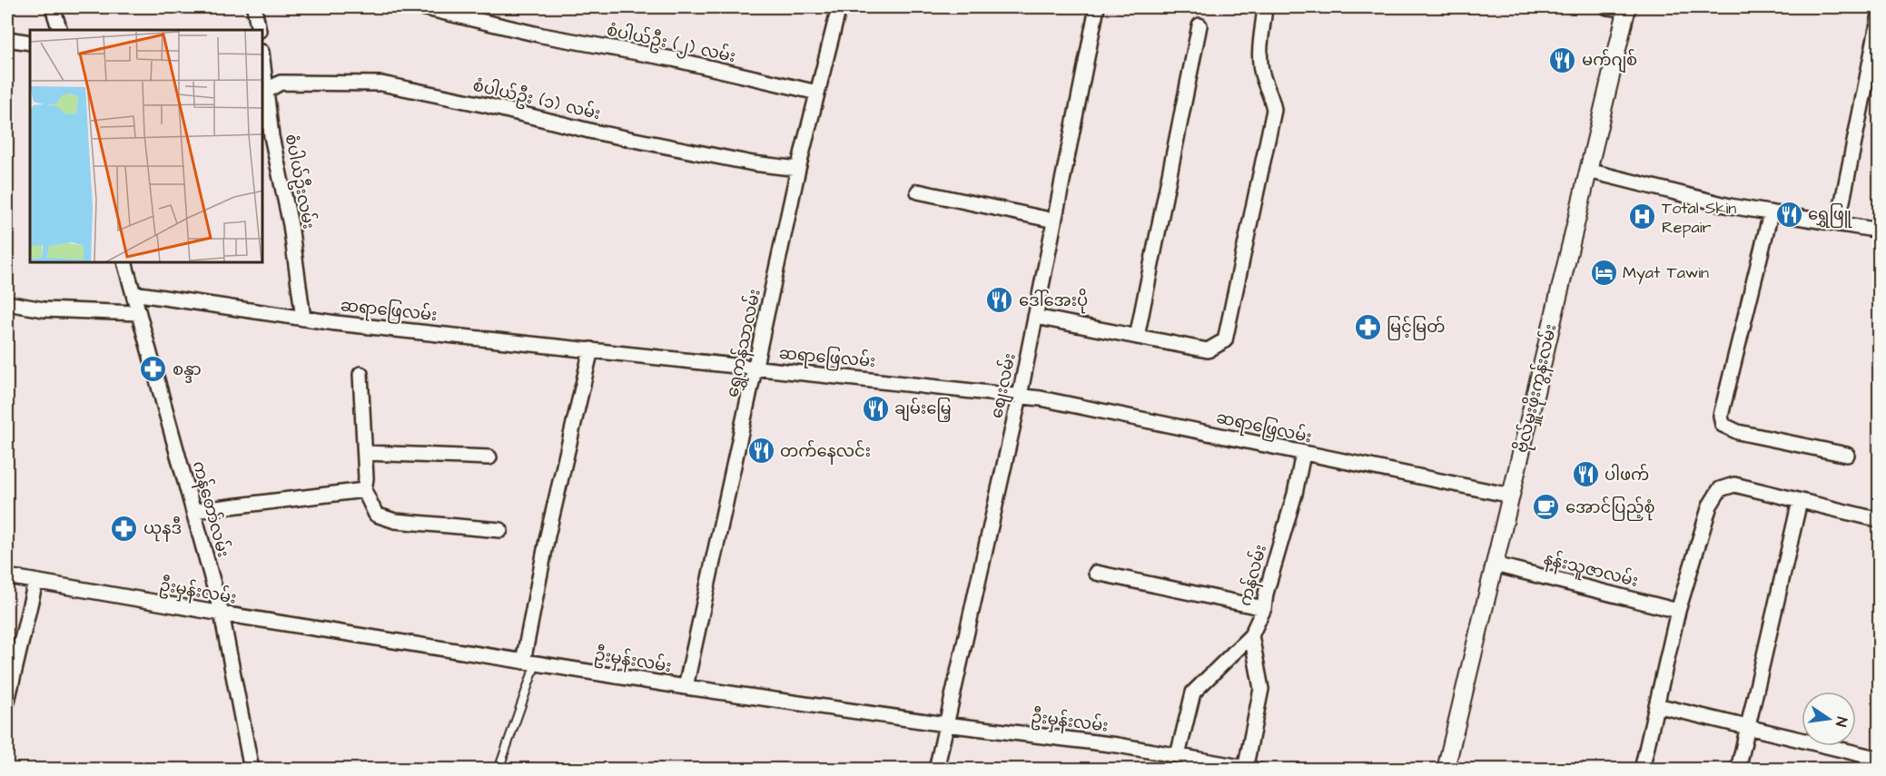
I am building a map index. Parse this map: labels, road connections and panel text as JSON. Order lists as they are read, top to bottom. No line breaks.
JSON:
{"streets":{"street":["စံပါယ်ဦး (၂) လမ်း","စံပါယ်ဦး (၁) လမ်း","စံပါယ်ဦးလမ်း","ဆရာဖြေလမ်း","‌ရွှေကန်သာလမ်း","စျေးလမ်း","ဗိုလ်မှူးဖိုးကွန်းလမ်း","ကန်တော်လမ်း","နန်းသူဇာလမ်း","ကန်လမ်း","ဦးမှန်းလမ်း"]},"crossings":[["စံပါယ်ဦး (၂) လမ်း","‌ရွှေကန်သာလမ်း"],["စံပါယ်ဦး (၁) လမ်း","စံပါယ်ဦးလမ်း"],["စံပါယ်ဦး (၁) လမ်း","‌ရွှေကန်သာလမ်း"],["စံပါယ်ဦးလမ်း","ဆရာဖြေလမ်း"],["ဆရာဖြေလမ်း","‌ရွှေကန်သာလမ်း"],["ဆရာဖြေလမ်း","စျေးလမ်း"],["ဆရာဖြေလမ်း","ဗိုလ်မှူးဖိုးကွန်းလမ်း"],["ဆရာဖြေလမ်း","ကန်တော်လမ်း"],["ဆရာဖြေလမ်း","ကန်လမ်း"],["‌ရွှေကန်သာလမ်း","ဦးမှန်းလမ်း"],["စျေးလမ်း","ဦးမှန်းလမ်း"],["ဗိုလ်မှူးဖိုးကွန်းလမ်း","နန်းသူဇာလမ်း"],["ကန်တော်လမ်း","ဦးမှန်းလမ်း"]],"places":{"restaurant":["မက်ဂျစ်","ရွှေဖြူ","ဒေါ်အေးပို","ချမ်းမြေ့","တက်နေလင်း","ပါဖက်"],"hospital":["Total Skin Repair"],"hotel":["Myat Tawin"],"pharmacy":["မြင့်မြတ်","စန္ဒာ","ယုနဒီ"],"cafe":["အောင်ပြည့်စုံ"]},"north":"right"}
